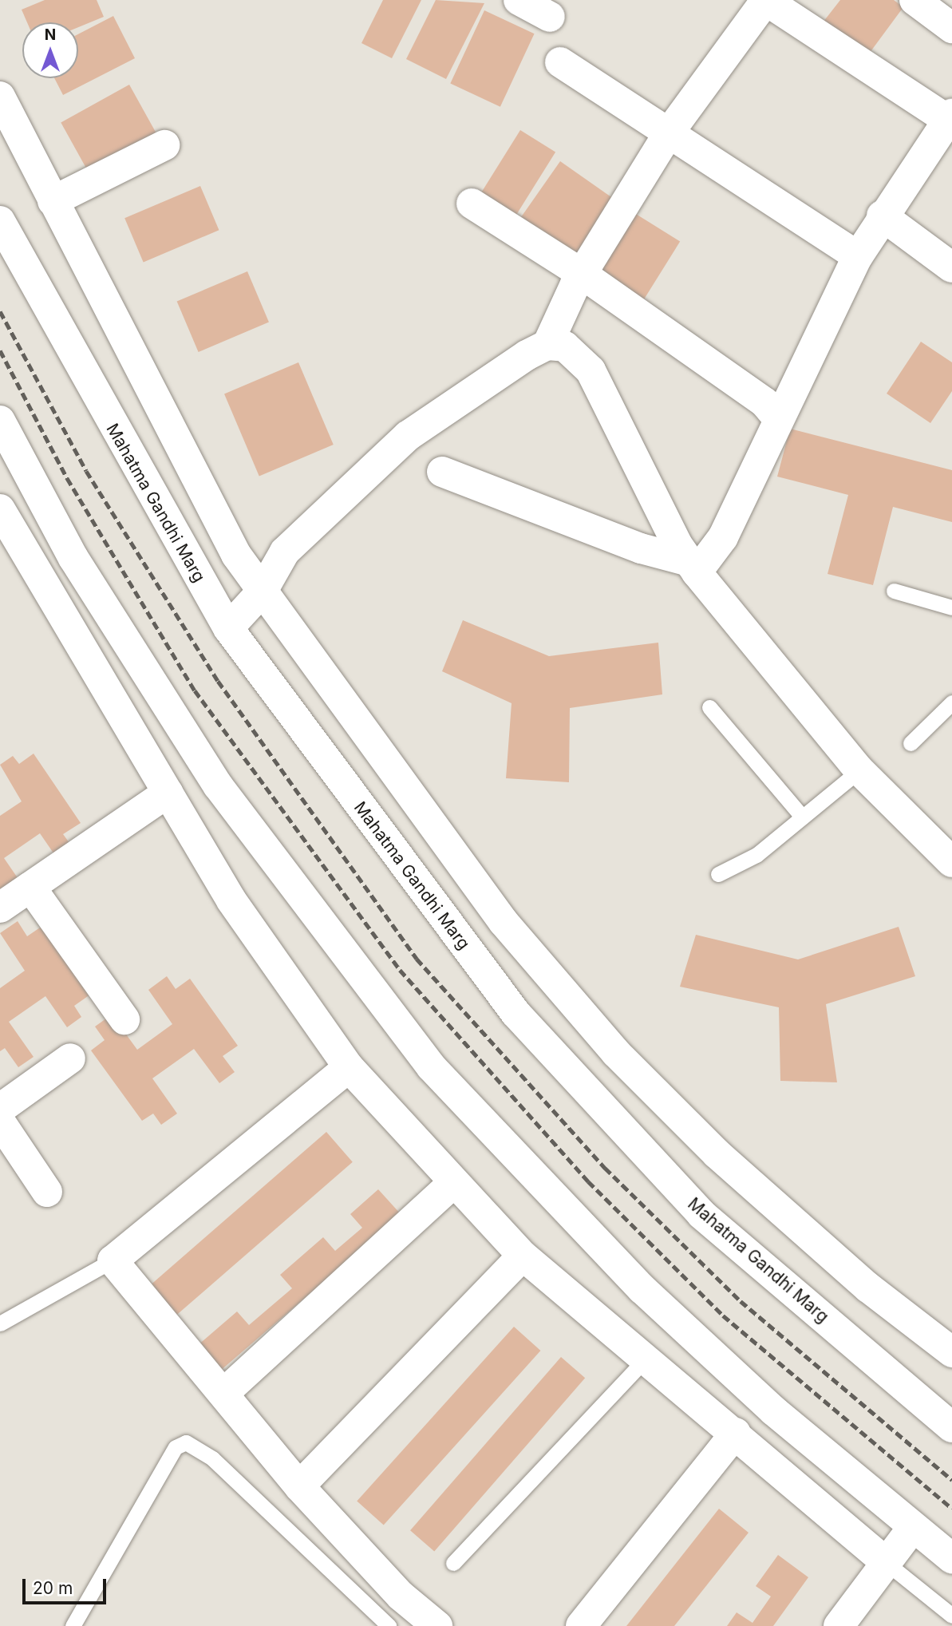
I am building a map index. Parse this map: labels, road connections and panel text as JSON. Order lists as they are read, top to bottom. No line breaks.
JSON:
{"streets":{"street":["Mahatma Gandhi Marg"]},"scale_bar":"20 m","north":"top"}
